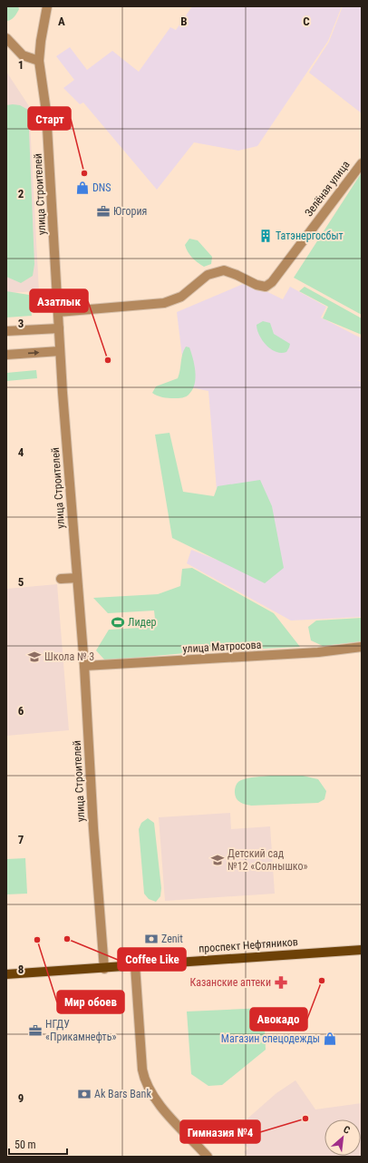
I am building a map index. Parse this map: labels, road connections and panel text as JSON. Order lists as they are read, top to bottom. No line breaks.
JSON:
{"streets":{"main road":["проспект Нефтяников"],"street":["Зелёная улица","улица Строителей","улица Матросова"]},"crossings":[["Зелёная улица","улица Строителей"],["улица Строителей","улица Матросова"],["улица Строителей","проспект Нефтяников"]],"places":{"other":["Старт","Азатлык","Coffee Like","Мир обоев","Авокадо","Гимназия №4"],"shop":["DNS","Магазин спецодежды"],"office":["Югория","НГДУ «Прикамнефть»"],"building":["Татэнергосбыт"],"sports":["Лидер"],"school or university":["Школа № 3","Детский сад №12 «Солнышко»"],"bank":["Zenit","Ak Bars Bank"],"pharmacy":["Казанские аптеки"]},"scale_bar":"50 m","north":"top right","grid":{"columns":["A","B","C"],"rows":["1","2","3","4","5","6","7","8","9"]}}
